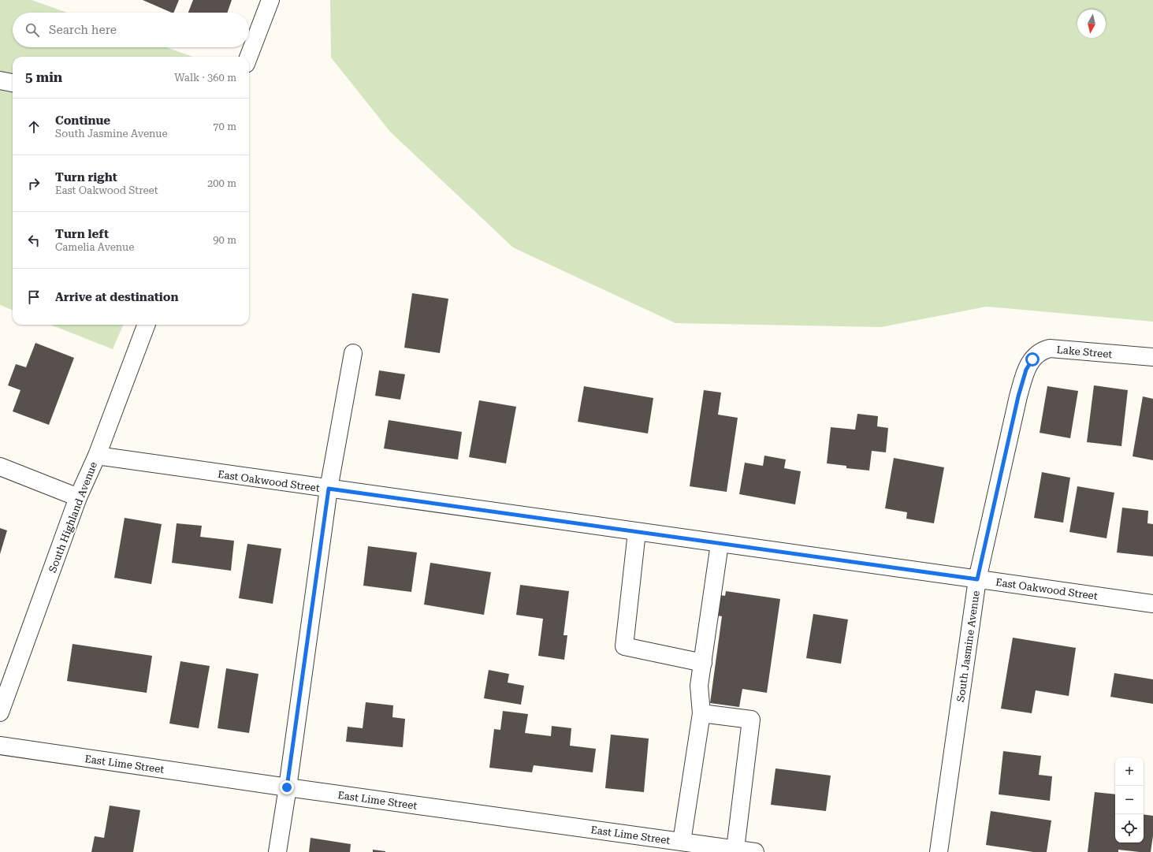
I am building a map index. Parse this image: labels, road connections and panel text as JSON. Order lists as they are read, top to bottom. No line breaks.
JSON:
{"streets":{"street":["Lake Street","East Oakwood Street","South Highland Avenue","South Jasmine Avenue","East Lime Street"]},"crossings":[["Lake Street","South Jasmine Avenue"],["East Oakwood Street","South Highland Avenue"],["East Oakwood Street","South Jasmine Avenue"]],"north":"bottom","page":{"search":"Search here","heading":["5 min","Walk · 360 m"],"list":[["Continue","South Jasmine Avenue","70 m"],["Turn right","East Oakwood Street","200 m"],["Turn left","Camelia Avenue","90 m"],"Arrive at destination"],"map_buttons":["+","−"]}}
